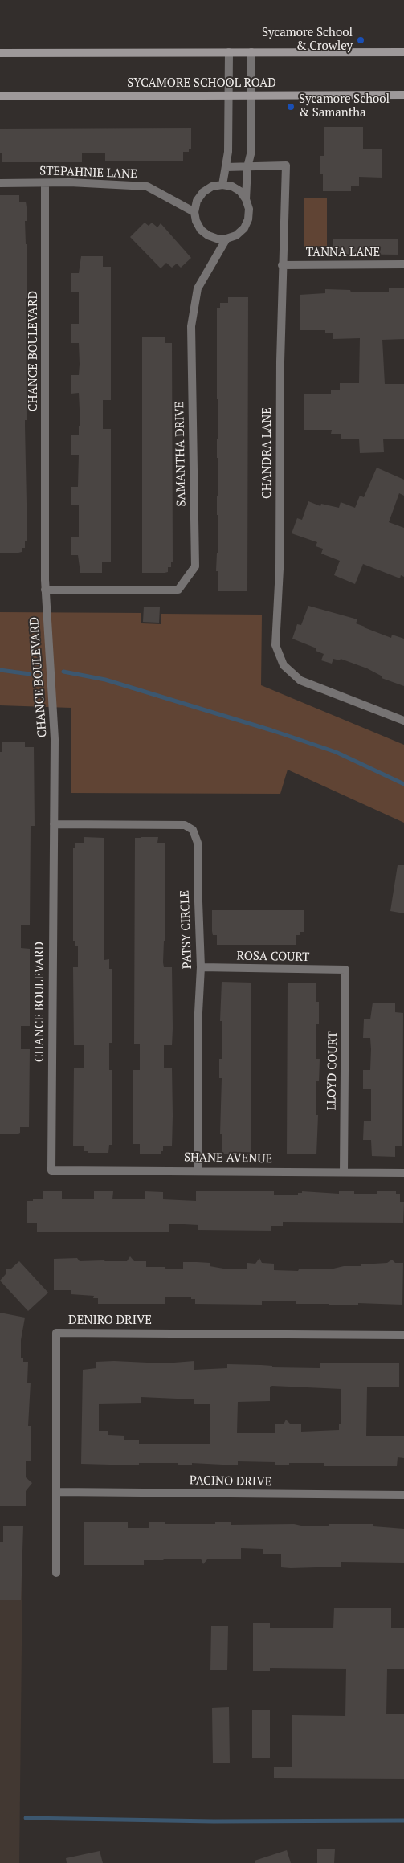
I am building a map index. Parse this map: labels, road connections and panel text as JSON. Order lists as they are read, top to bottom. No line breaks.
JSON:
{"streets":{"main road":["SYCAMORE SCHOOL ROAD"],"street":["STEPAHNIE LANE","TANNA LANE","CHANCE BOULEVARD","CHANDRA LANE","SAMANTHA DRIVE","PATSY CIRCLE","ROSA COURT","LLOYD COURT","SHANE AVENUE","DENIRO DRIVE","PACINO DRIVE"]},"crossings":[["SYCAMORE SCHOOL ROAD","SAMANTHA DRIVE"],["STEPAHNIE LANE","CHANCE BOULEVARD"],["STEPAHNIE LANE","SAMANTHA DRIVE"],["TANNA LANE","CHANDRA LANE"],["CHANCE BOULEVARD","SAMANTHA DRIVE"],["CHANCE BOULEVARD","PATSY CIRCLE"],["CHANCE BOULEVARD","SHANE AVENUE"],["CHANDRA LANE","SAMANTHA DRIVE"],["PATSY CIRCLE","ROSA COURT"],["PATSY CIRCLE","SHANE AVENUE"],["ROSA COURT","LLOYD COURT"],["LLOYD COURT","SHANE AVENUE"],["DENIRO DRIVE","PACINO DRIVE"]],"places":["Sycamore School & Crowley","Sycamore School & Samantha"]}
